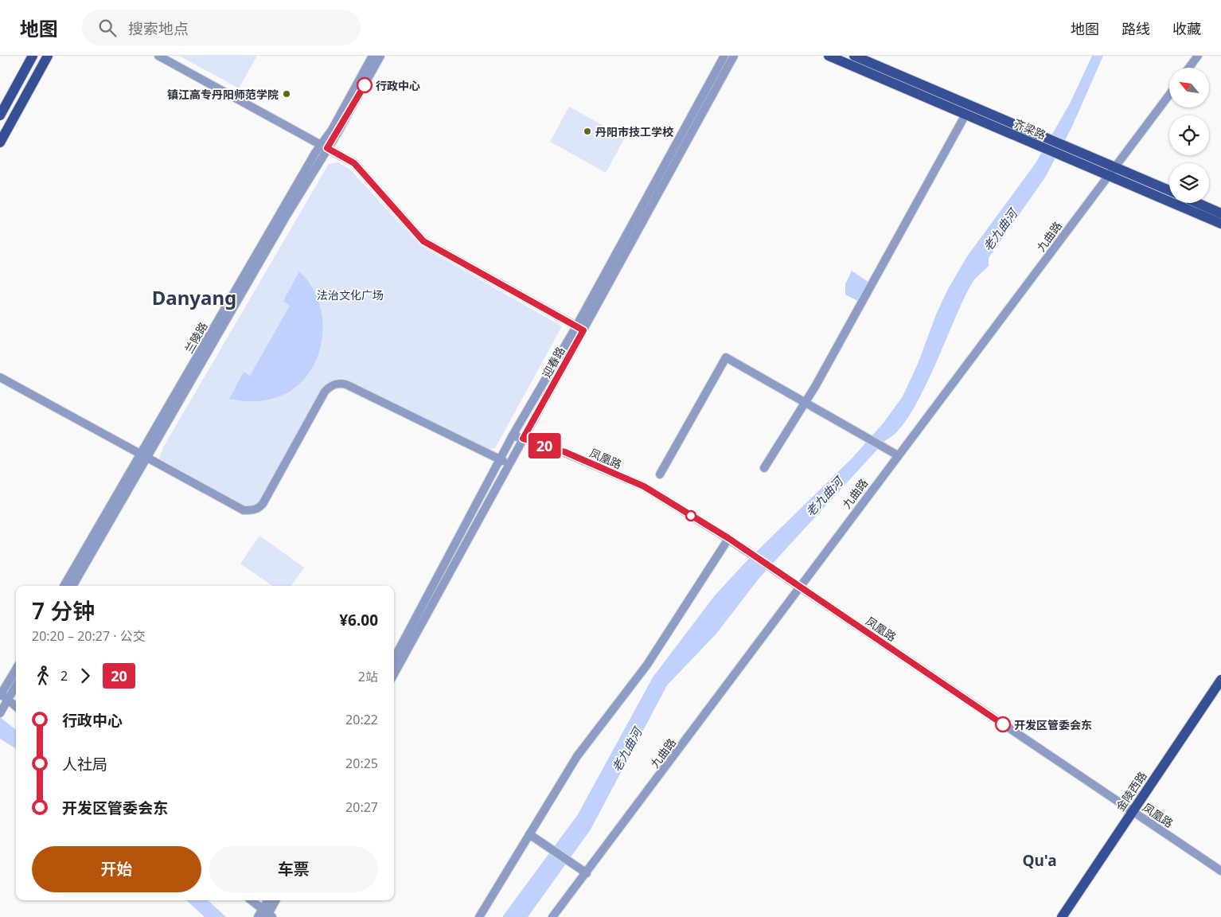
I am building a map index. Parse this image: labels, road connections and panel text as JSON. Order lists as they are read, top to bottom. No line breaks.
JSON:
{"streets":{"main road":["齐梁路","金陵西路"],"street":["九曲路","兰陵路","迎春路","凤凰路"]},"crossings":[["齐梁路","九曲路"],["九曲路","凤凰路"],["迎春路","凤凰路"],["凤凰路","金陵西路"]],"districts":["Danyang","Qu'a"],"water":["老九曲河"],"parks":["法治文化广场"],"places":["行政中心","镇江高专丹阳师范学院","丹阳市技工学校","开发区管委会东"],"lines":["bus line 20"],"north":"top left","page":{"header":"地图","search":"搜索地点","nav":["地图","路线","收藏"],"on_map":"20","heading":["7 分钟","20:20 – 20:27 · 公交","¥6.00"],"legs":["2","20","2站"],"list":[{"name":"行政中心","value":"20:22"},{"name":"人社局","value":"20:25"},{"name":"开发区管委会东","value":"20:27"}],"buttons":["开始","车票"]}}
